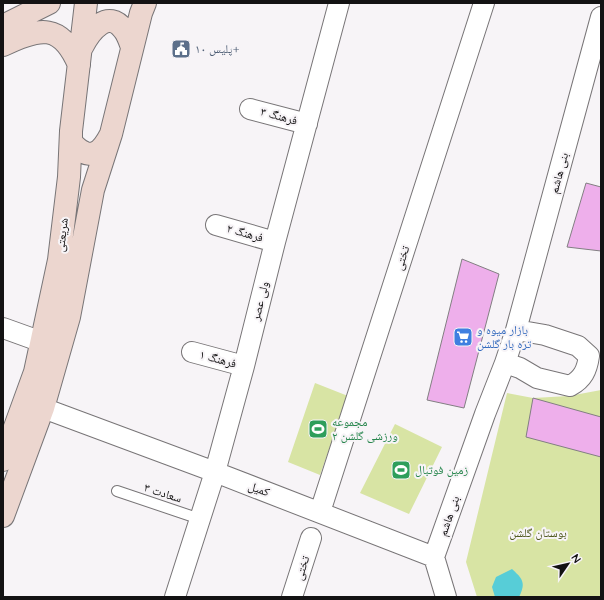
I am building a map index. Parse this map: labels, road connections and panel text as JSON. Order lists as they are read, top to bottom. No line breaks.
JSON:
{"streets":{"main road":["شریعتی"],"street":["فرهنگ ۳","بنی هاشم","فرهنگ ۲","تختی","ولی عصر","فرهنگ ۱","کمیل"],"lane":["سعادت ۳"]},"crossings":[["فرهنگ ۳","ولی عصر"],["بنی هاشم","کمیل"],["فرهنگ ۲","ولی عصر"],["شریعتی","کمیل"],["تختی","کمیل"],["ولی عصر","فرهنگ ۱"],["ولی عصر","کمیل"],["ولی عصر","سعادت ۳"]],"parks":["بوستان گلشن"],"places":{"public building":["پلیس ۱۰+"],"supermarket":["بازار میوه و تره بار گلشن"],"sports":["مجموعه ورزشی گلشن ۲","زمین فوتبال"]},"north":"top right"}
